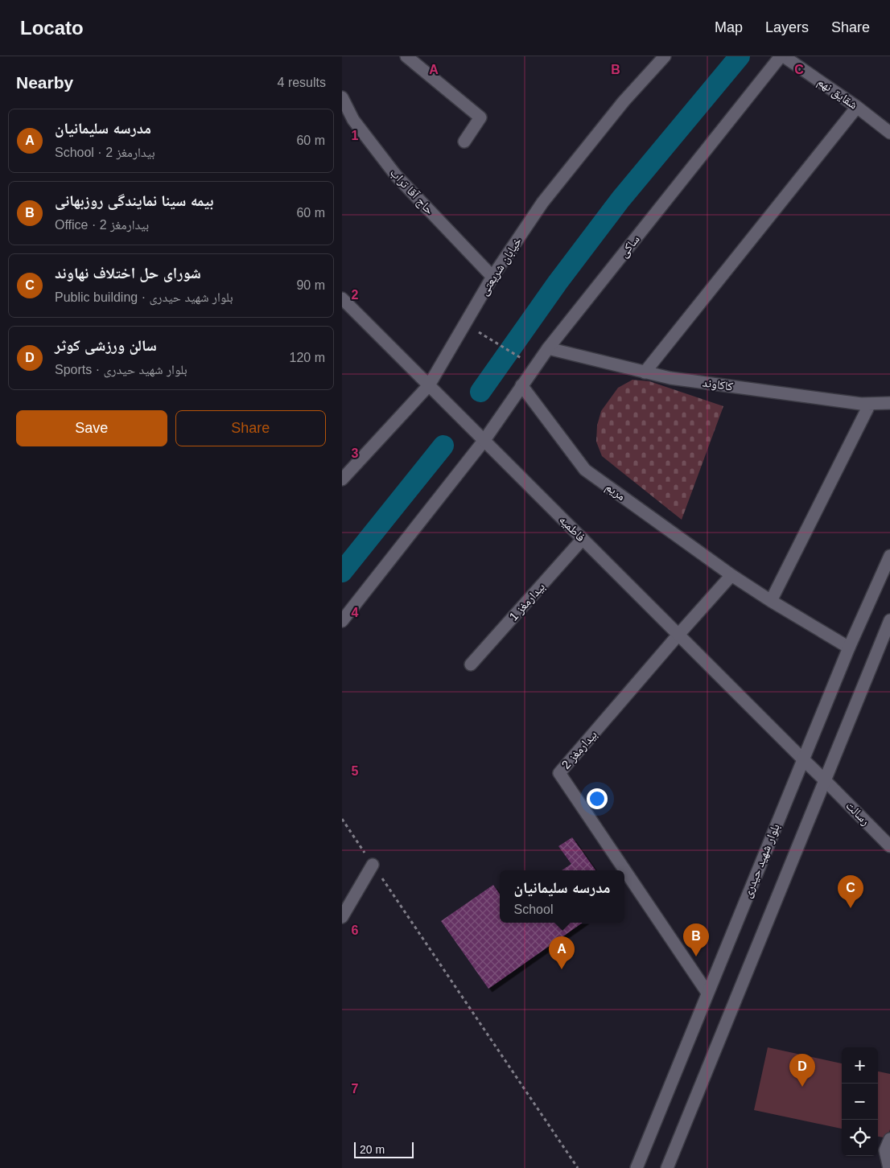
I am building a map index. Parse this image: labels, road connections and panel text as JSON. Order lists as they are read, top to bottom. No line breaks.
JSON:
{"streets":{"street":["شقایق نهم","حاج آقا تراب","ساکی","خیابان شریعتی","کاکاوند","مریم","فاطمیه","بیدارمغز 1","بیدارمغز 2","رسالت","بلوار شهید حیدری"]},"crossings":[["شقایق نهم","ساکی"],["حاج آقا تراب","خیابان شریعتی"],["ساکی","کاکاوند"],["ساکی","مریم"],["ساکی","فاطمیه"],["خیابان شریعتی","فاطمیه"],["مریم","بلوار شهید حیدری"],["فاطمیه","بیدارمغز 1"],["فاطمیه","بیدارمغز 2"],["فاطمیه","رسالت"],["فاطمیه","بلوار شهید حیدری"],["بیدارمغز 2","بلوار شهید حیدری"],["رسالت","بلوار شهید حیدری"]],"scale_bar":"20 m","page":{"header":"Locato","nav":["Map","Layers","Share"],"heading":["Nearby","4 results"],"list":[{"mark":"A","name":"مدرسه سلیمانیان","note":"School · بیدارمغز 2","value":"60 m"},{"mark":"B","name":"بیمه سینا نمایندگی روزبهانی","note":"Office · بیدارمغز 2","value":"60 m"},{"mark":"C","name":"شورای حل اختلاف نهاوند","note":"Public building · بلوار شهید حیدری","value":"90 m"},{"mark":"D","name":"سالن ورزشی کوثر","note":"Sports · بلوار شهید حیدری","value":"120 m"}],"buttons":["Save","Share"],"popup":["مدرسه سلیمانیان","School"],"pins":["C","B","A","D"],"map_buttons":["+","−"],"scale":"20 m"},"grid":{"columns":["A","B","C"],"rows":["1","2","3","4","5","6","7"]}}
